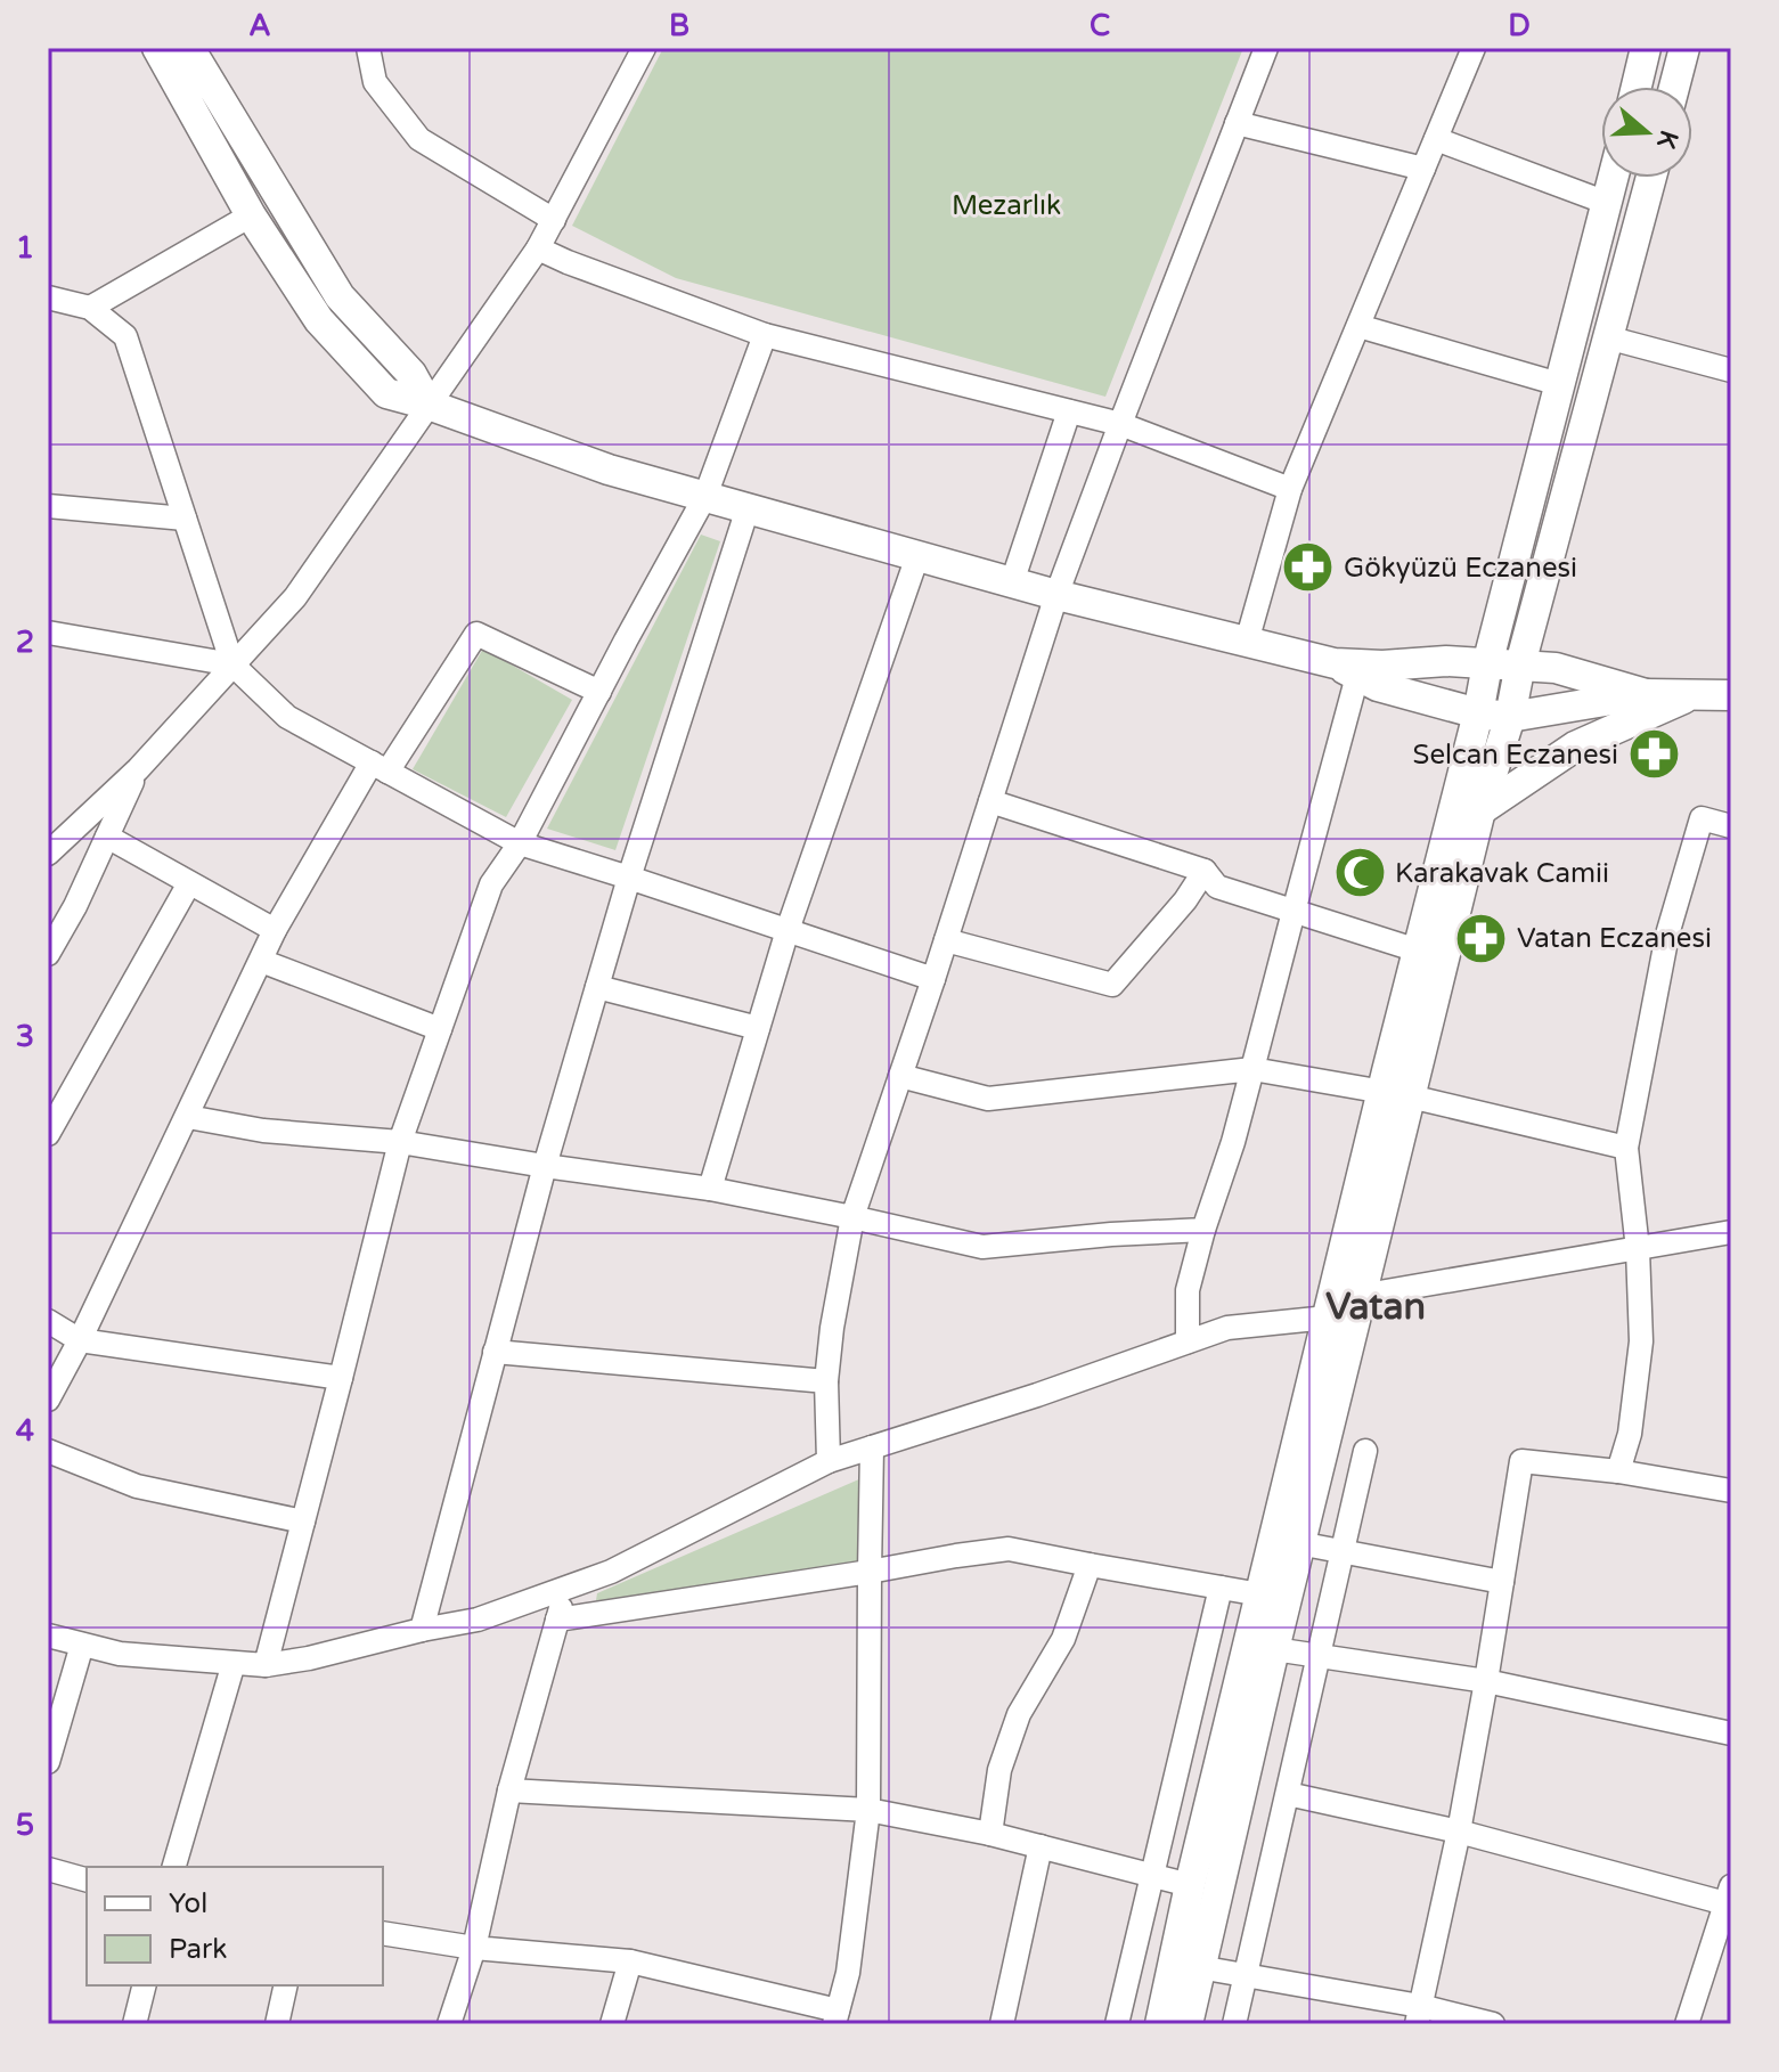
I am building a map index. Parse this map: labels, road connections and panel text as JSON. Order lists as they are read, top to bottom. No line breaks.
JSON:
{"districts":["Vatan"],"parks":["Mezarlık"],"places":{"pharmacy":["Gökyüzü Eczanesi","Selcan Eczanesi","Vatan Eczanesi"],"mosque":["Karakavak Camii"]},"legend":["Yol","Park"],"north":"right","grid":{"columns":["A","B","C","D"],"rows":["1","2","3","4","5"]}}
